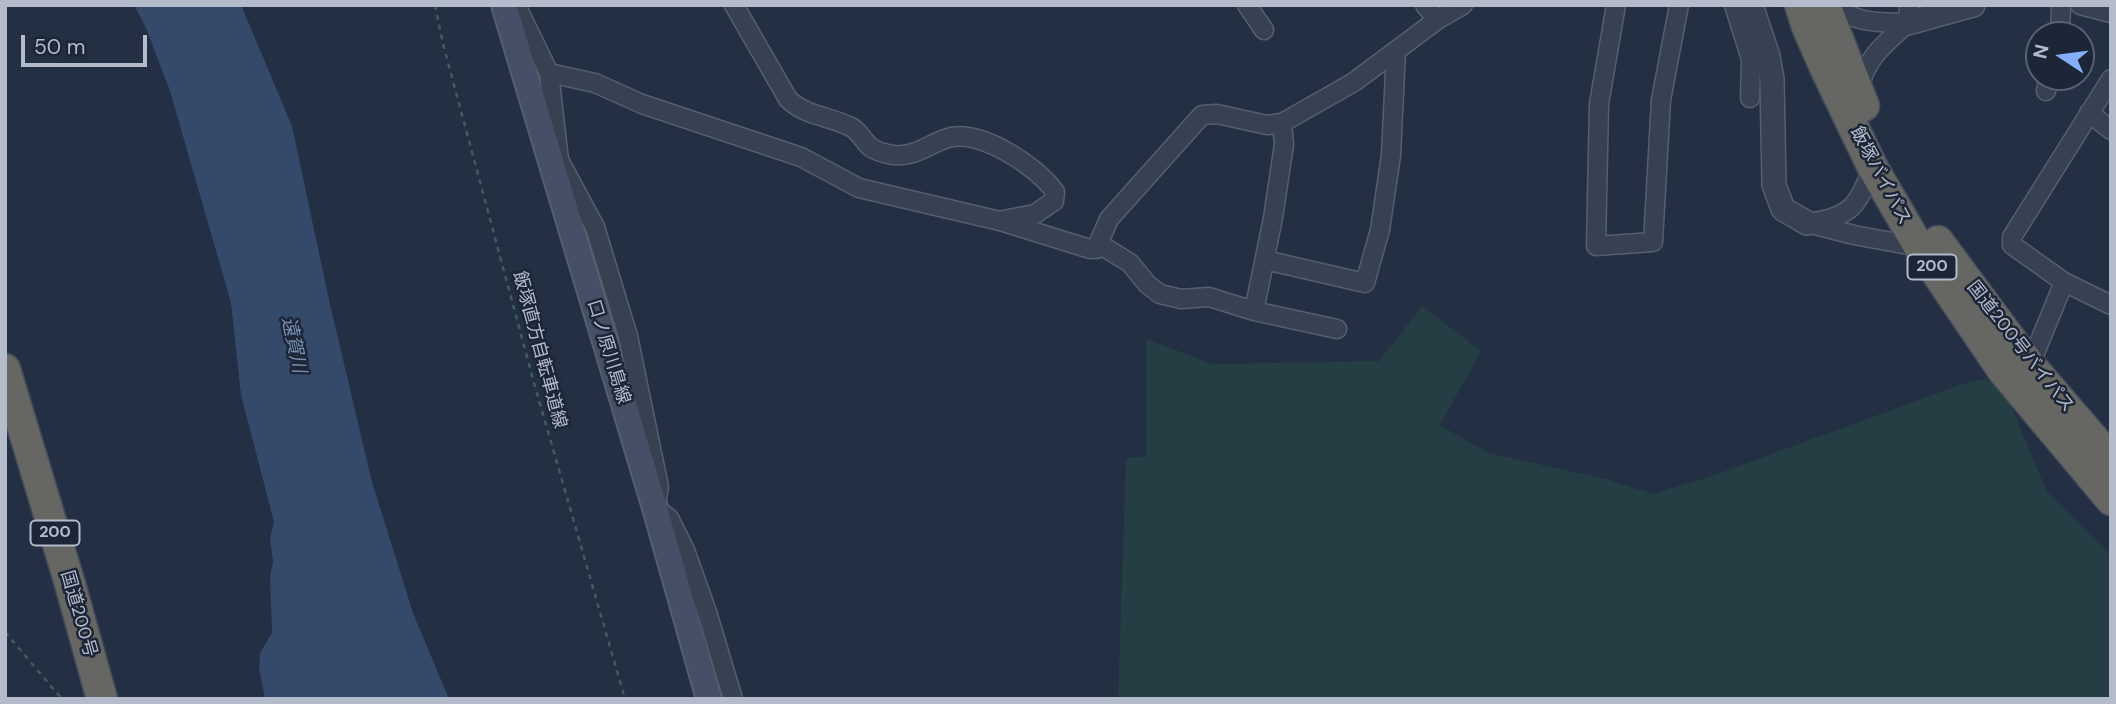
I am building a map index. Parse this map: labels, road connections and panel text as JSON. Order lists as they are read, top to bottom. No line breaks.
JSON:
{"streets":{"highway":["飯塚バイパス","200","国道200号バイパス","国道200号"],"main road":["口ノ原川島線"],"path":["飯塚直方自転車道線"]},"water":["遠賀川"],"scale_bar":"50 m","north":"left"}
